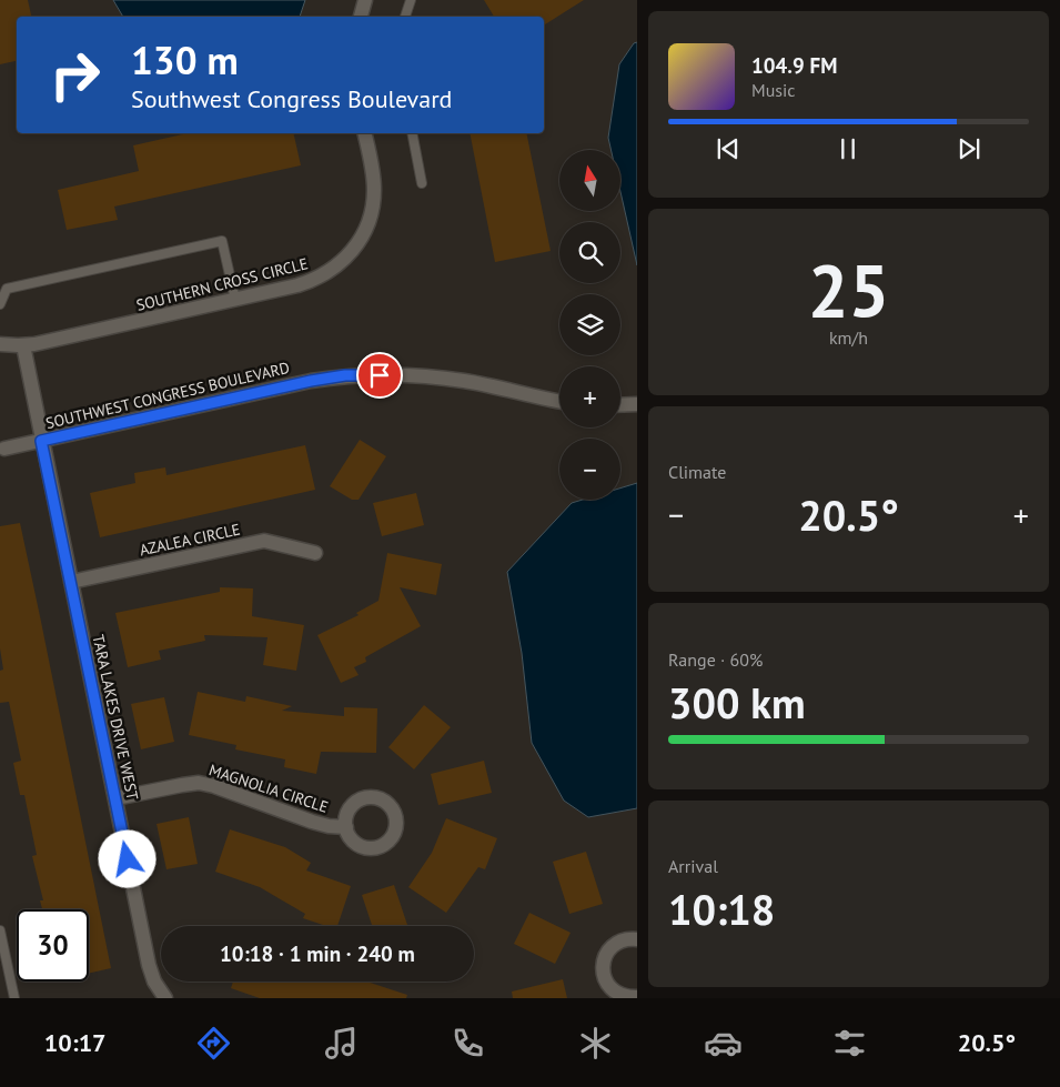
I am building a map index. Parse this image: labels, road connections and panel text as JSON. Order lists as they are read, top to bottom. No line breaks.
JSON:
{"streets":{"street":["SOUTHERN CROSS CIRCLE","SOUTHWEST CONGRESS BOULEVARD","AZALEA CIRCLE","TARA LAKES DRIVE WEST","MAGNOLIA CIRCLE"]},"crossings":[["SOUTHERN CROSS CIRCLE","TARA LAKES DRIVE WEST"],["SOUTHWEST CONGRESS BOULEVARD","TARA LAKES DRIVE WEST"],["AZALEA CIRCLE","TARA LAKES DRIVE WEST"],["TARA LAKES DRIVE WEST","MAGNOLIA CIRCLE"]],"north":"top","page":{"turn":["130 m","Southwest Congress Boulevard"],"song":["104.9 FM","Music"],"map_buttons":["+","−"],"tile":[["25","km/h"],"Climate",["Range · 60%","300 km"],["Arrival","10:18"]],"heat":["−","20.5°","+"],"limit":"30","trip":"10:18 · 1 min · 240 m","tabs":["10:17","20.5°"]}}
